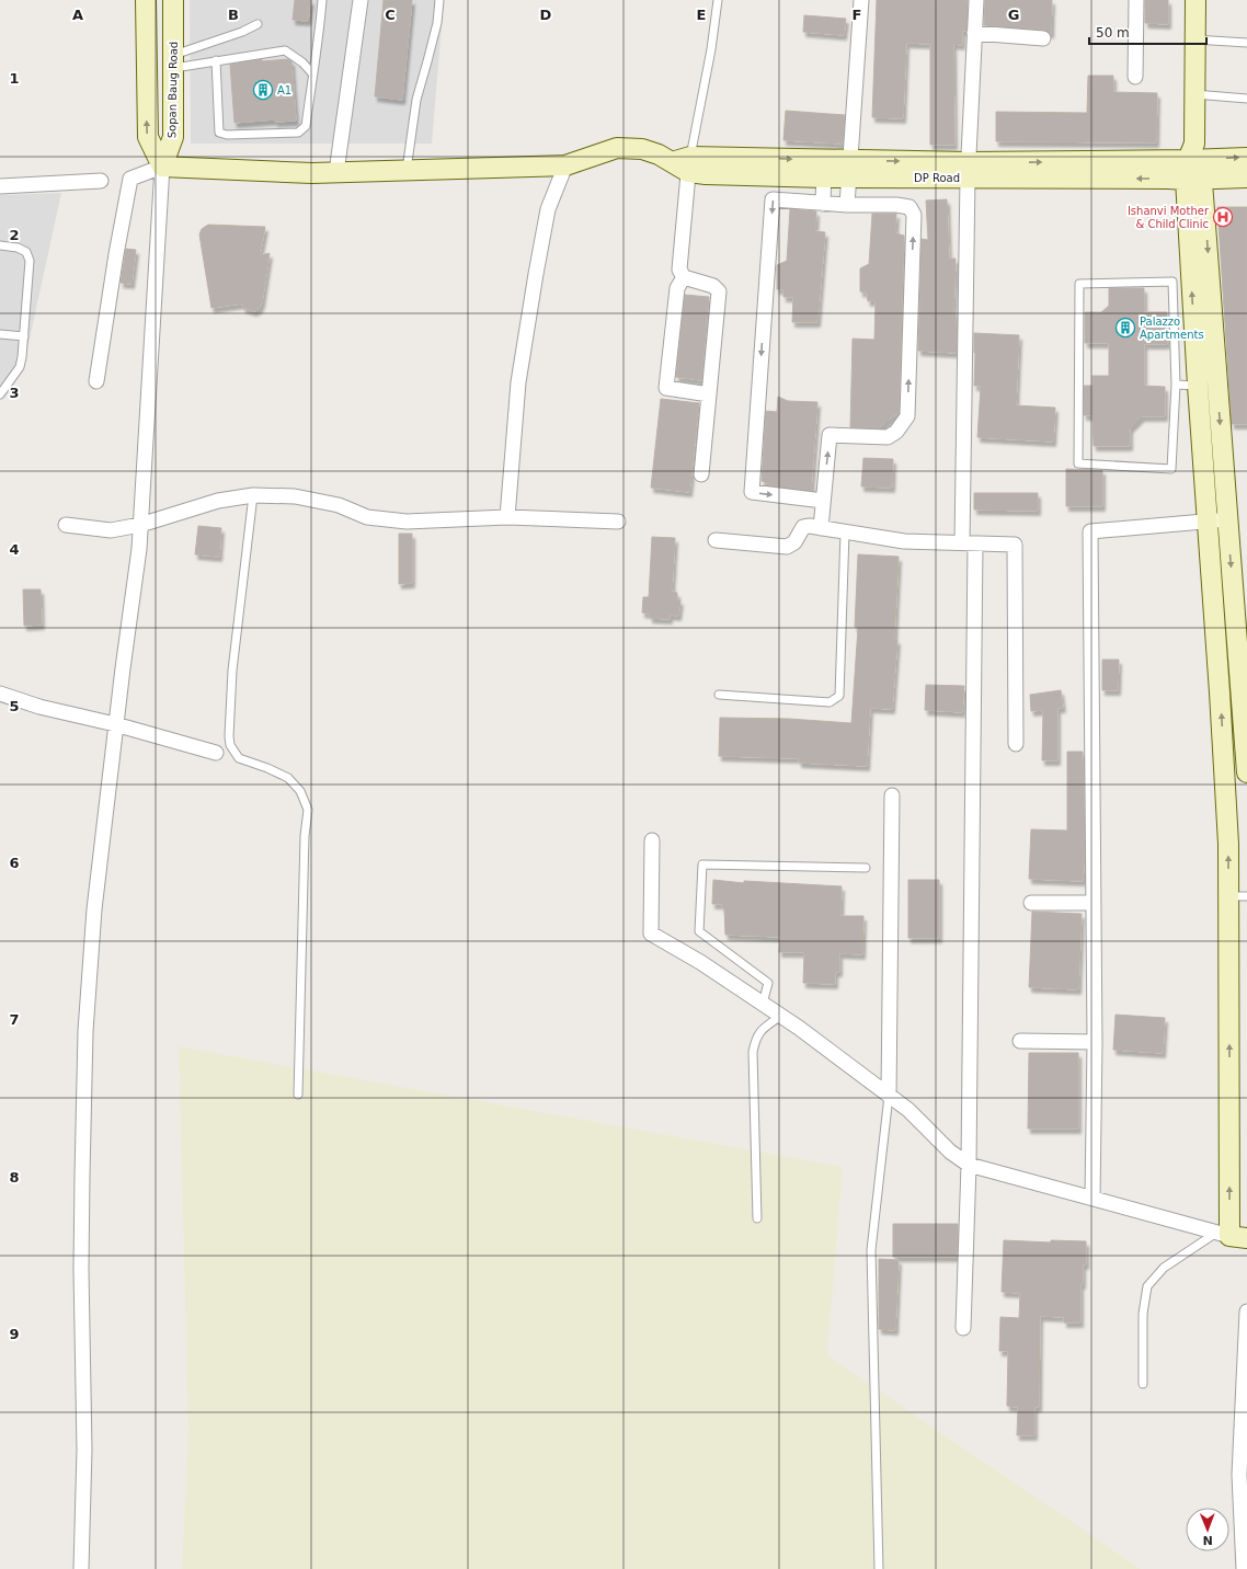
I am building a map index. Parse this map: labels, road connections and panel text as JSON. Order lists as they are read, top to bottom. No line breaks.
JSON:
{"streets":{"street":["Sopan Baug Road","DP Road"]},"places":{"building":["A1","Palazzo Apartments"],"hospital":["Ishanvi Mother & Child Clinic"]},"scale_bar":"50 m","north":"bottom","grid":{"columns":["A","B","C","D","E","F","G"],"rows":["1","2","3","4","5","6","7","8","9"]}}
